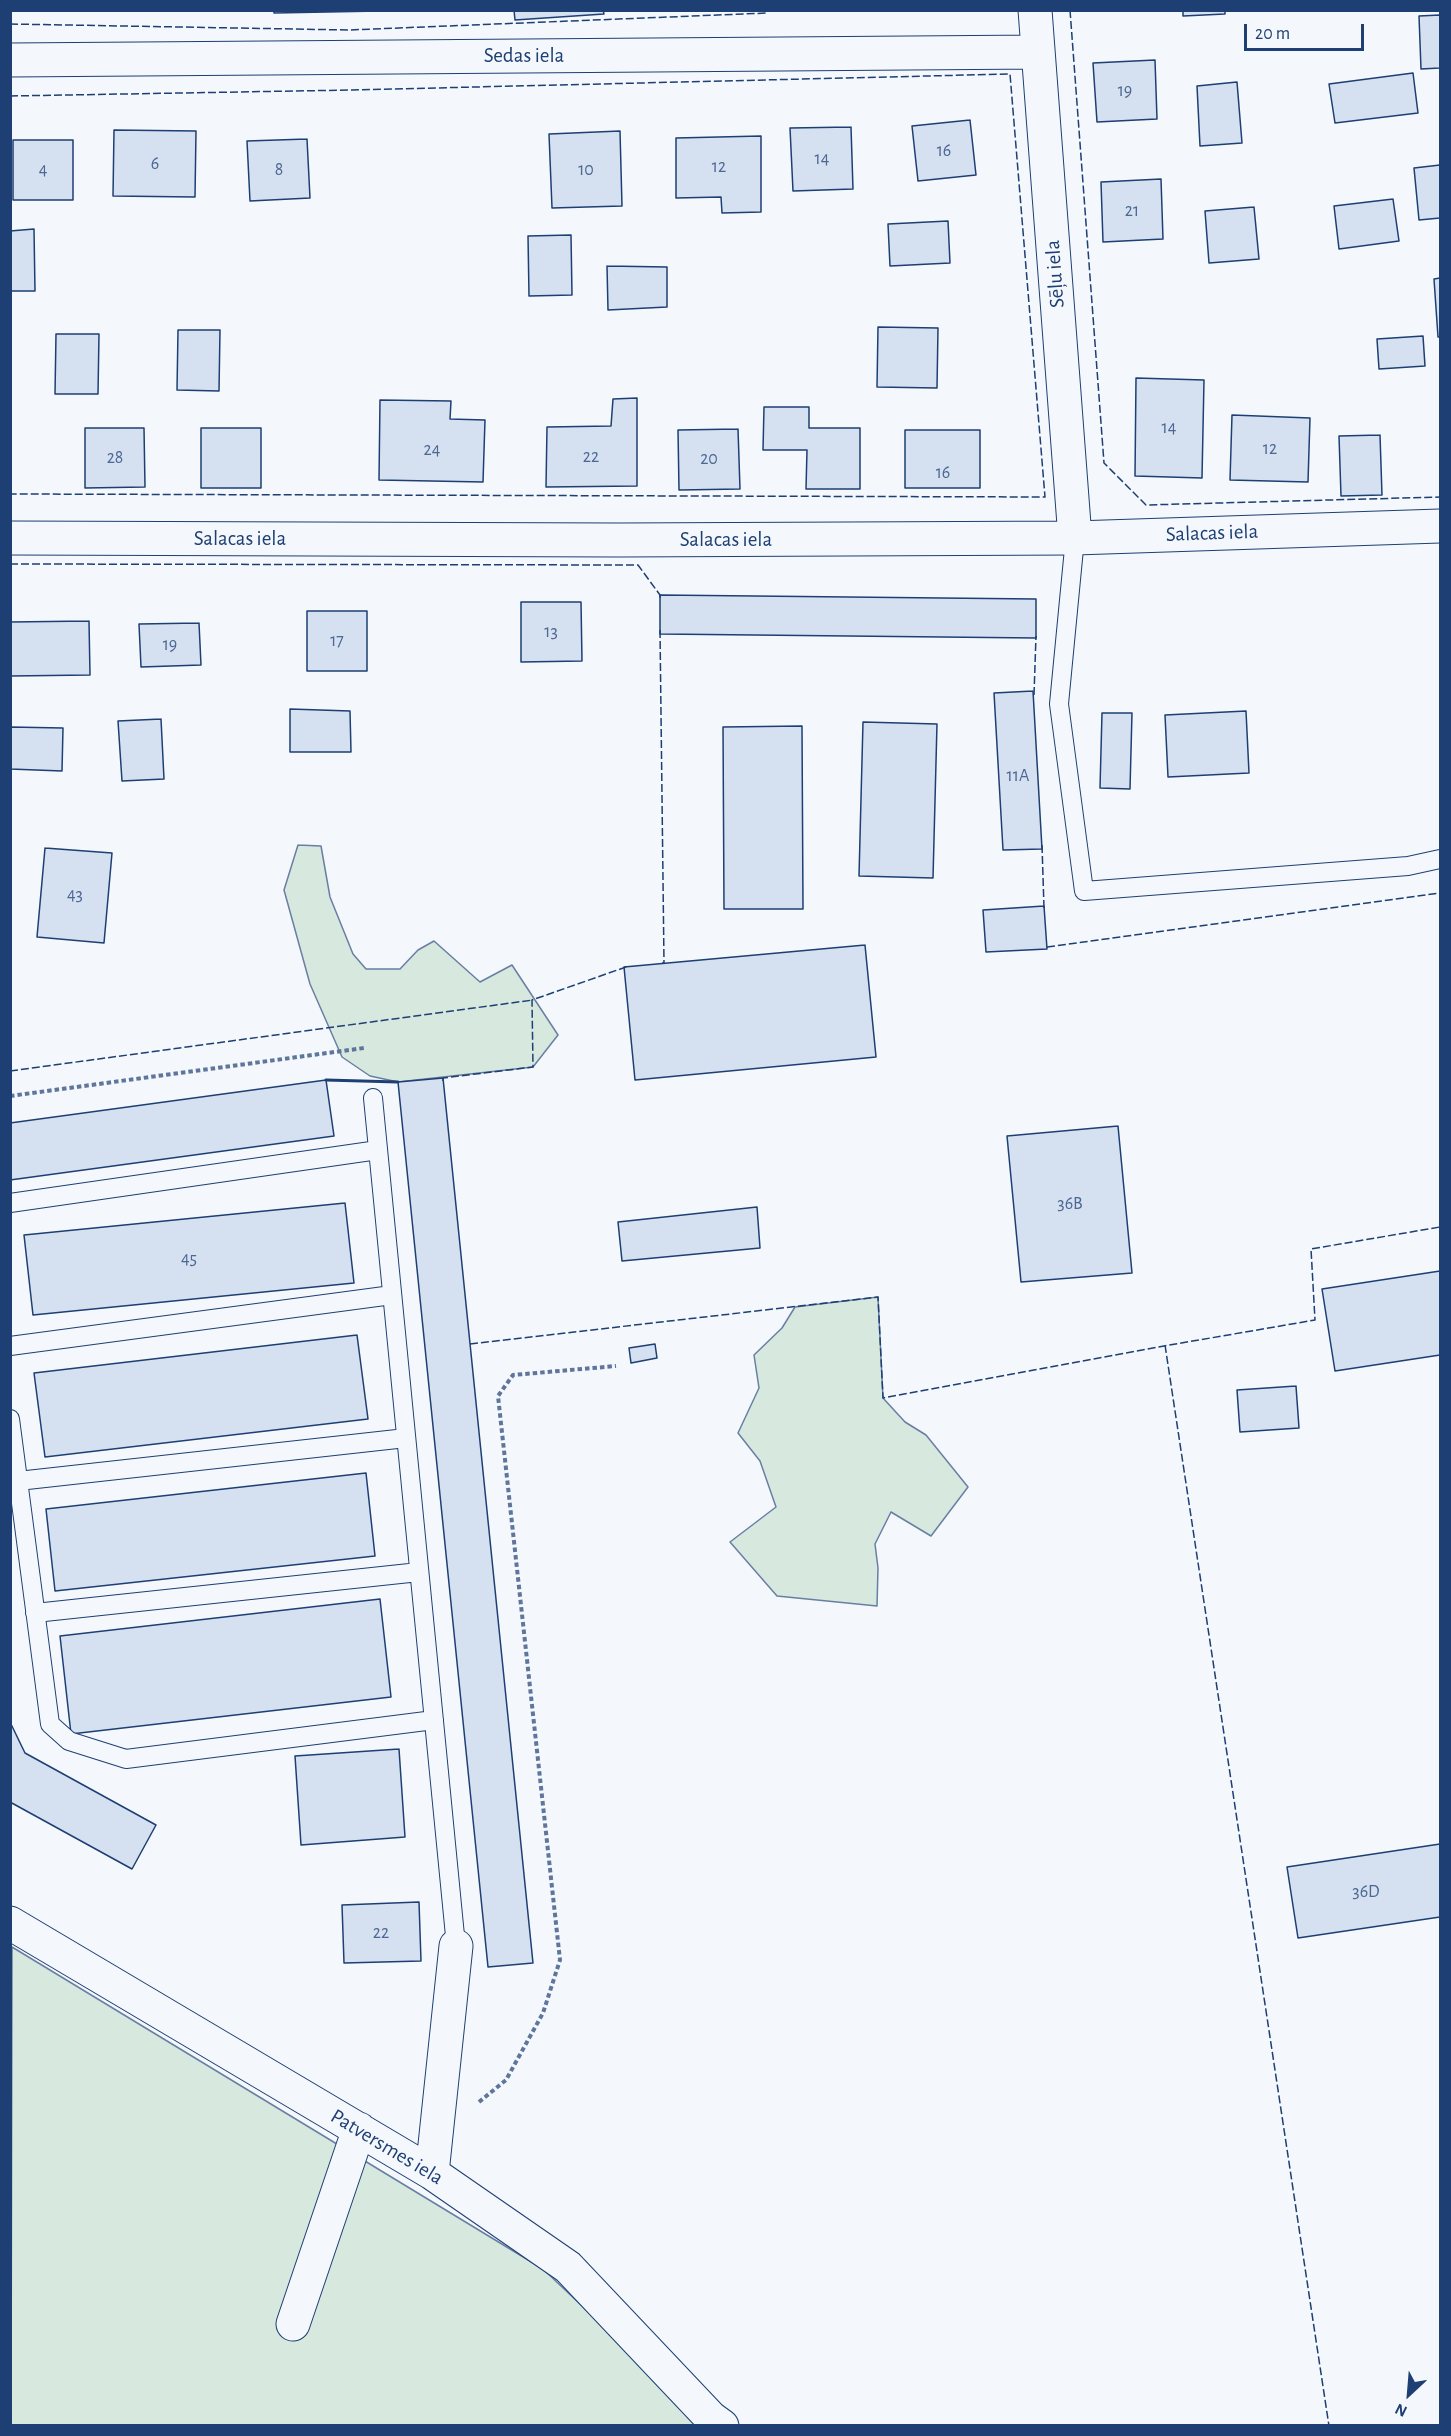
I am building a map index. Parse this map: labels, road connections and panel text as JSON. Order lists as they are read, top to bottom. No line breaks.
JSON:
{"streets":{"street":["Sedas iela","Sēļu iela","Salacas iela","Patversmes iela"]},"crossings":[["Sedas iela","Sēļu iela"],["Sēļu iela","Salacas iela"]],"house_numbers":["19","16","14","6","12","4","8","10","21","14","12","24","22","28","20","16","13","17","19","11A","43","36B","45","36D","22"],"scale_bar":"20 m","north":"bottom left"}
